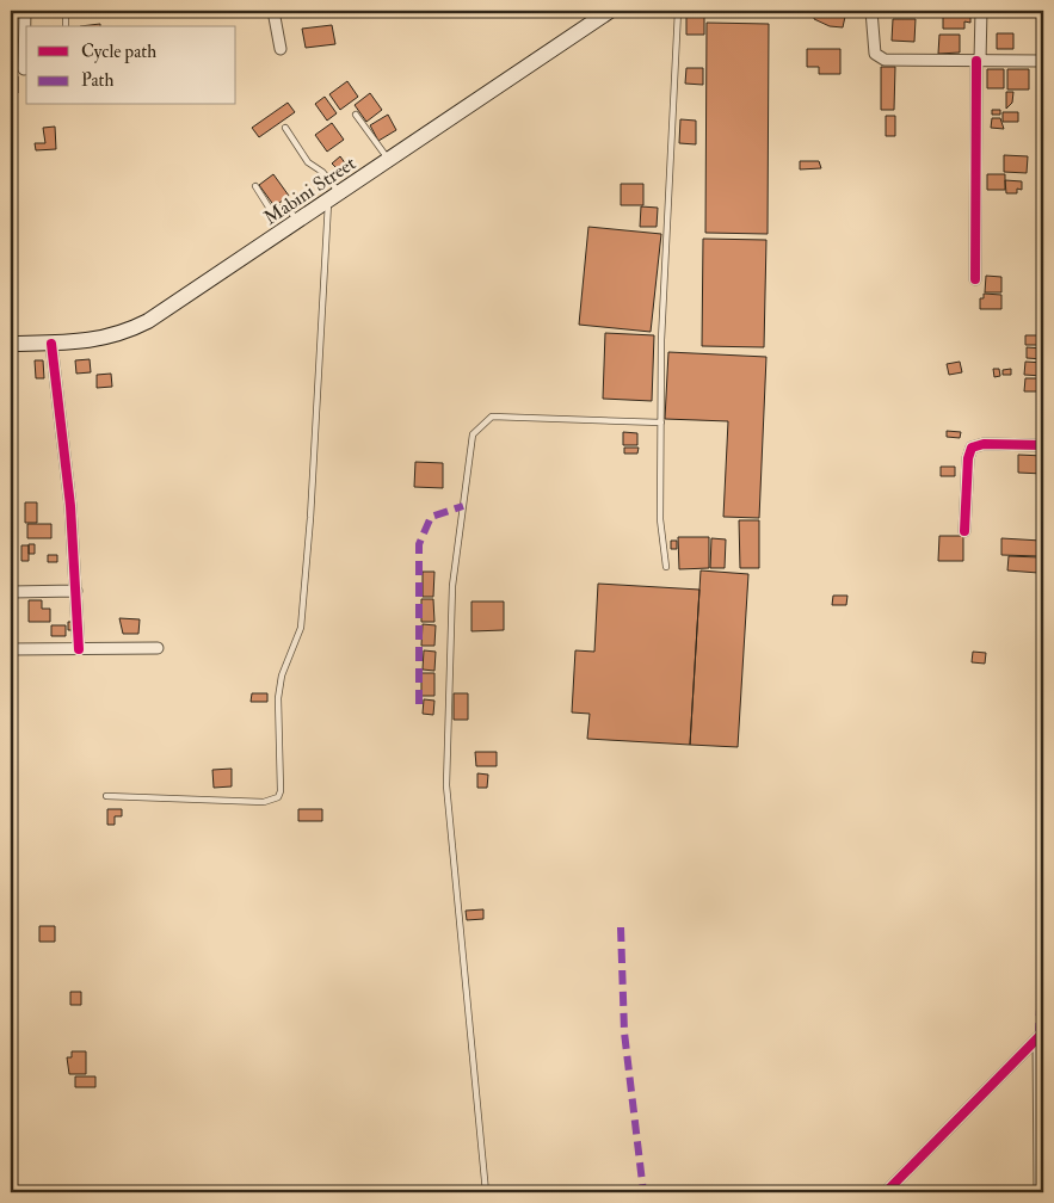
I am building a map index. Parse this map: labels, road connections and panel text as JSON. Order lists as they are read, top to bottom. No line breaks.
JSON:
{"streets":{"main road":["Mabini Street"]},"legend":["Cycle path","Path"]}
